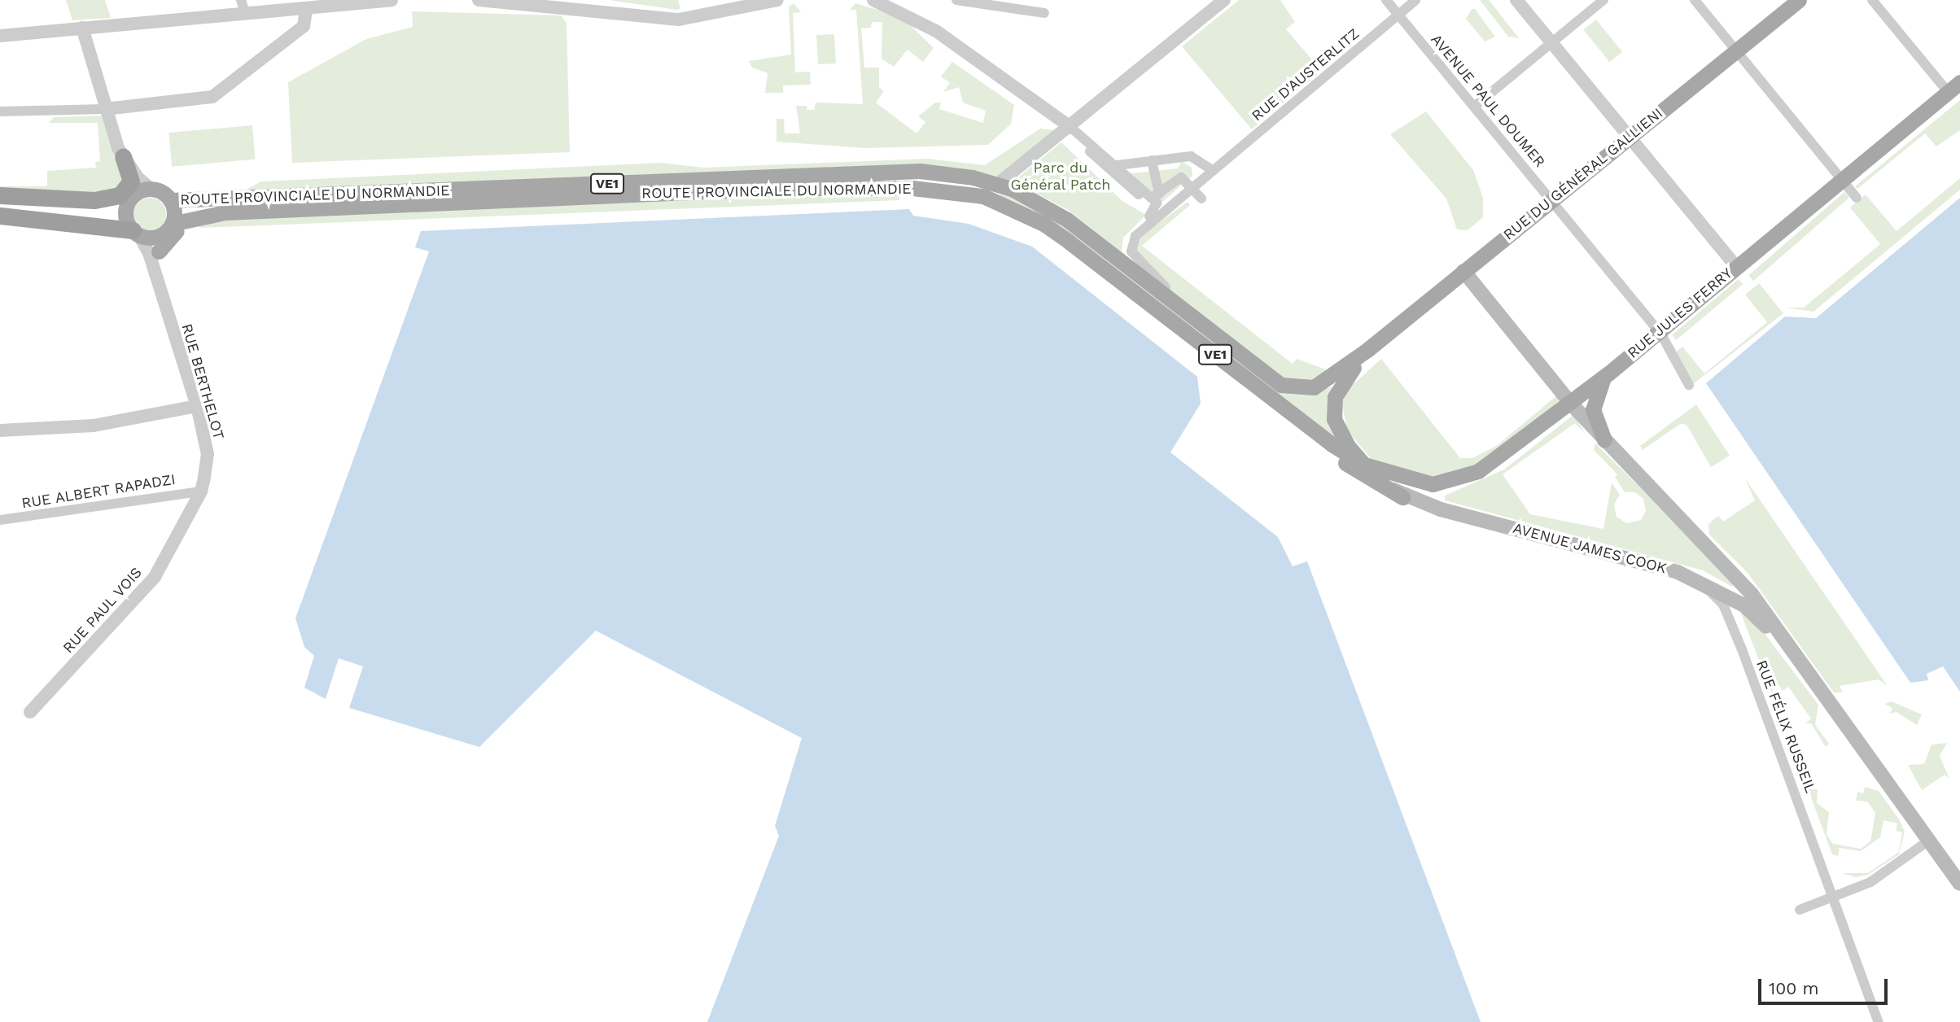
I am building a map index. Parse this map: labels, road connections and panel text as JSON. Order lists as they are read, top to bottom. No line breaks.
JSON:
{"streets":{"main road":["RUE DU GÉNÉRAL GALLIENI","VE1","ROUTE PROVINCIALE DU NORMANDIE","RUE JULES FERRY","AVENUE JAMES COOK"],"street":["RUE D'AUSTERLITZ","AVENUE PAUL DOUMER","RUE BERTHELOT","RUE ALBERT RAPADZI","RUE PAUL VOIS","RUE FÉLIX RUSSEIL"]},"crossings":[["RUE D'AUSTERLITZ","AVENUE PAUL DOUMER"],["RUE D'AUSTERLITZ","RUE DU GÉNÉRAL GALLIENI"],["RUE D'AUSTERLITZ","ROUTE PROVINCIALE DU NORMANDIE"],["AVENUE PAUL DOUMER","RUE DU GÉNÉRAL GALLIENI"],["AVENUE PAUL DOUMER","RUE JULES FERRY"],["RUE DU GÉNÉRAL GALLIENI","ROUTE PROVINCIALE DU NORMANDIE"],["RUE DU GÉNÉRAL GALLIENI","RUE JULES FERRY"],["RUE DU GÉNÉRAL GALLIENI","AVENUE JAMES COOK"],["ROUTE PROVINCIALE DU NORMANDIE","RUE JULES FERRY"],["ROUTE PROVINCIALE DU NORMANDIE","RUE BERTHELOT"],["ROUTE PROVINCIALE DU NORMANDIE","AVENUE JAMES COOK"],["RUE JULES FERRY","AVENUE JAMES COOK"],["RUE BERTHELOT","RUE ALBERT RAPADZI"],["RUE BERTHELOT","RUE PAUL VOIS"],["RUE ALBERT RAPADZI","RUE PAUL VOIS"],["AVENUE JAMES COOK","RUE FÉLIX RUSSEIL"]],"parks":["Parc du Général Patch"],"scale_bar":"100 m"}
